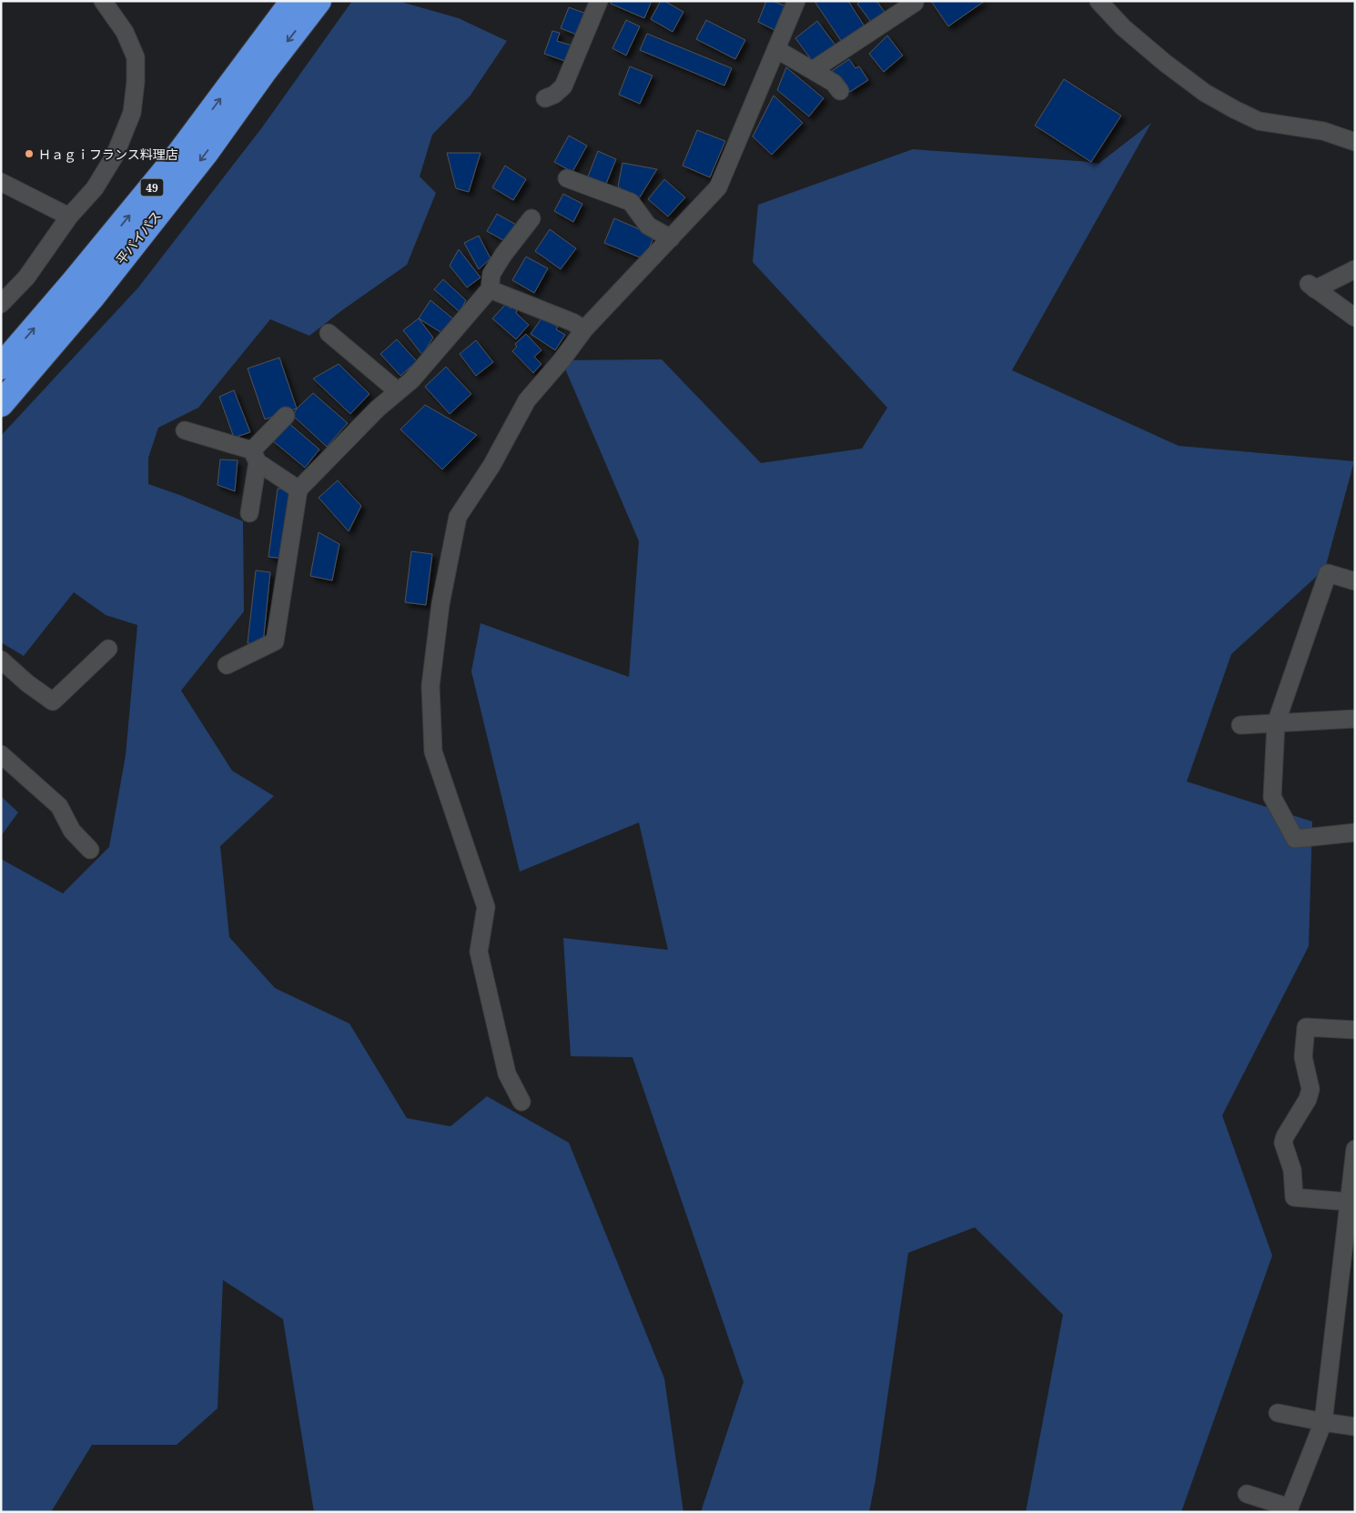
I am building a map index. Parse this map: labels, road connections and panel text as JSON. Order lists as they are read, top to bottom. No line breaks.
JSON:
{"streets":{"highway":["49","平バイパス"]},"places":["Ｈａｇｉフランス料理店"]}
